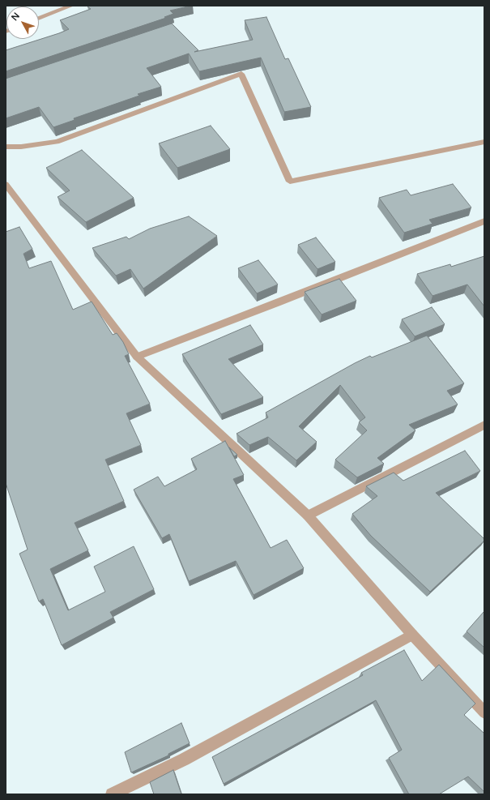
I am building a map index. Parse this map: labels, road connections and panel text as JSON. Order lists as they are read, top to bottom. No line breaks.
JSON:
{"north":"top left"}
